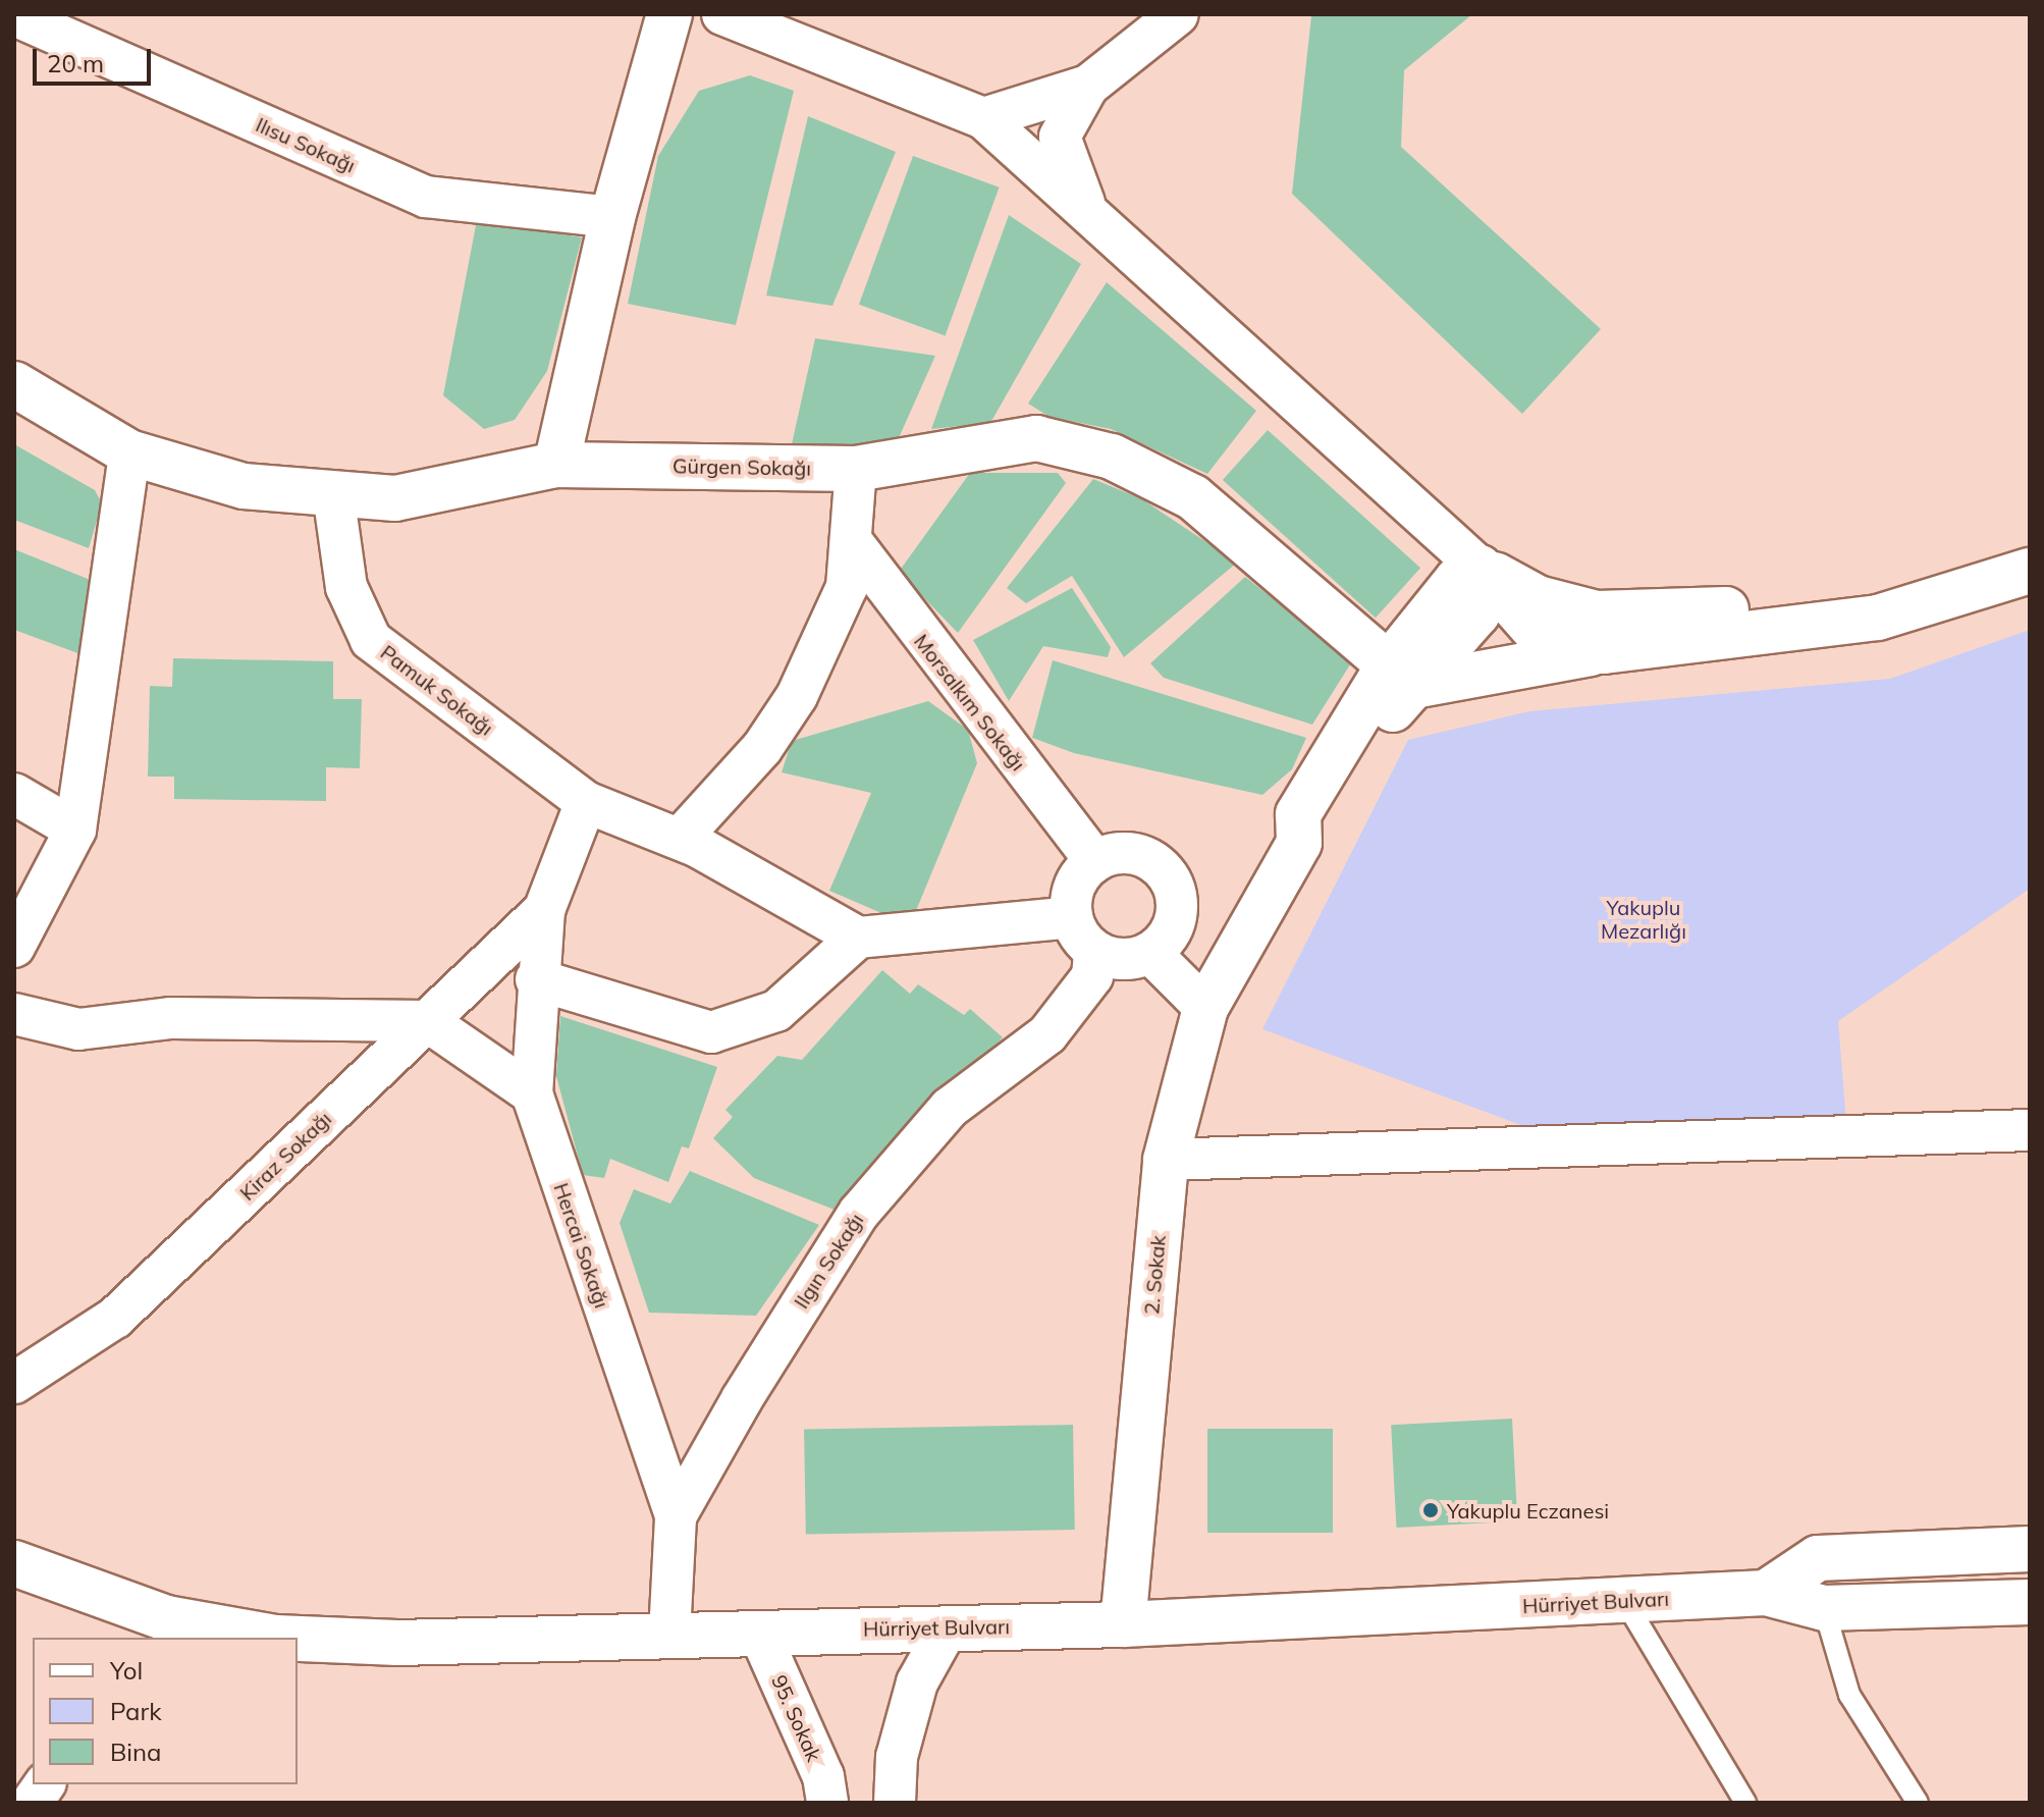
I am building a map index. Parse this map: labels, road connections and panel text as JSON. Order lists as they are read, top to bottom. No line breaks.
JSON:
{"streets":{"street":["Ilısu Sokağı","Gürgen Sokağı","Pamuk Sokağı","Morsalkım Sokağı","Kiraz Sokağı","Hercai Sokağı","Ilgın Sokağı","2. Sokak","Hürriyet Bulvarı","95. Sokak"]},"crossings":[["Gürgen Sokağı","Pamuk Sokağı"],["Gürgen Sokağı","2. Sokak"],["Morsalkım Sokağı","Ilgın Sokağı"],["Hercai Sokağı","Ilgın Sokağı"],["Ilgın Sokağı","Hürriyet Bulvarı"],["2. Sokak","Hürriyet Bulvarı"],["Hürriyet Bulvarı","95. Sokak"]],"parks":["Yakuplu Mezarlığı"],"places":["Yakuplu Eczanesi"],"legend":["Yol","Park","Bina"],"scale_bar":"20 m"}
